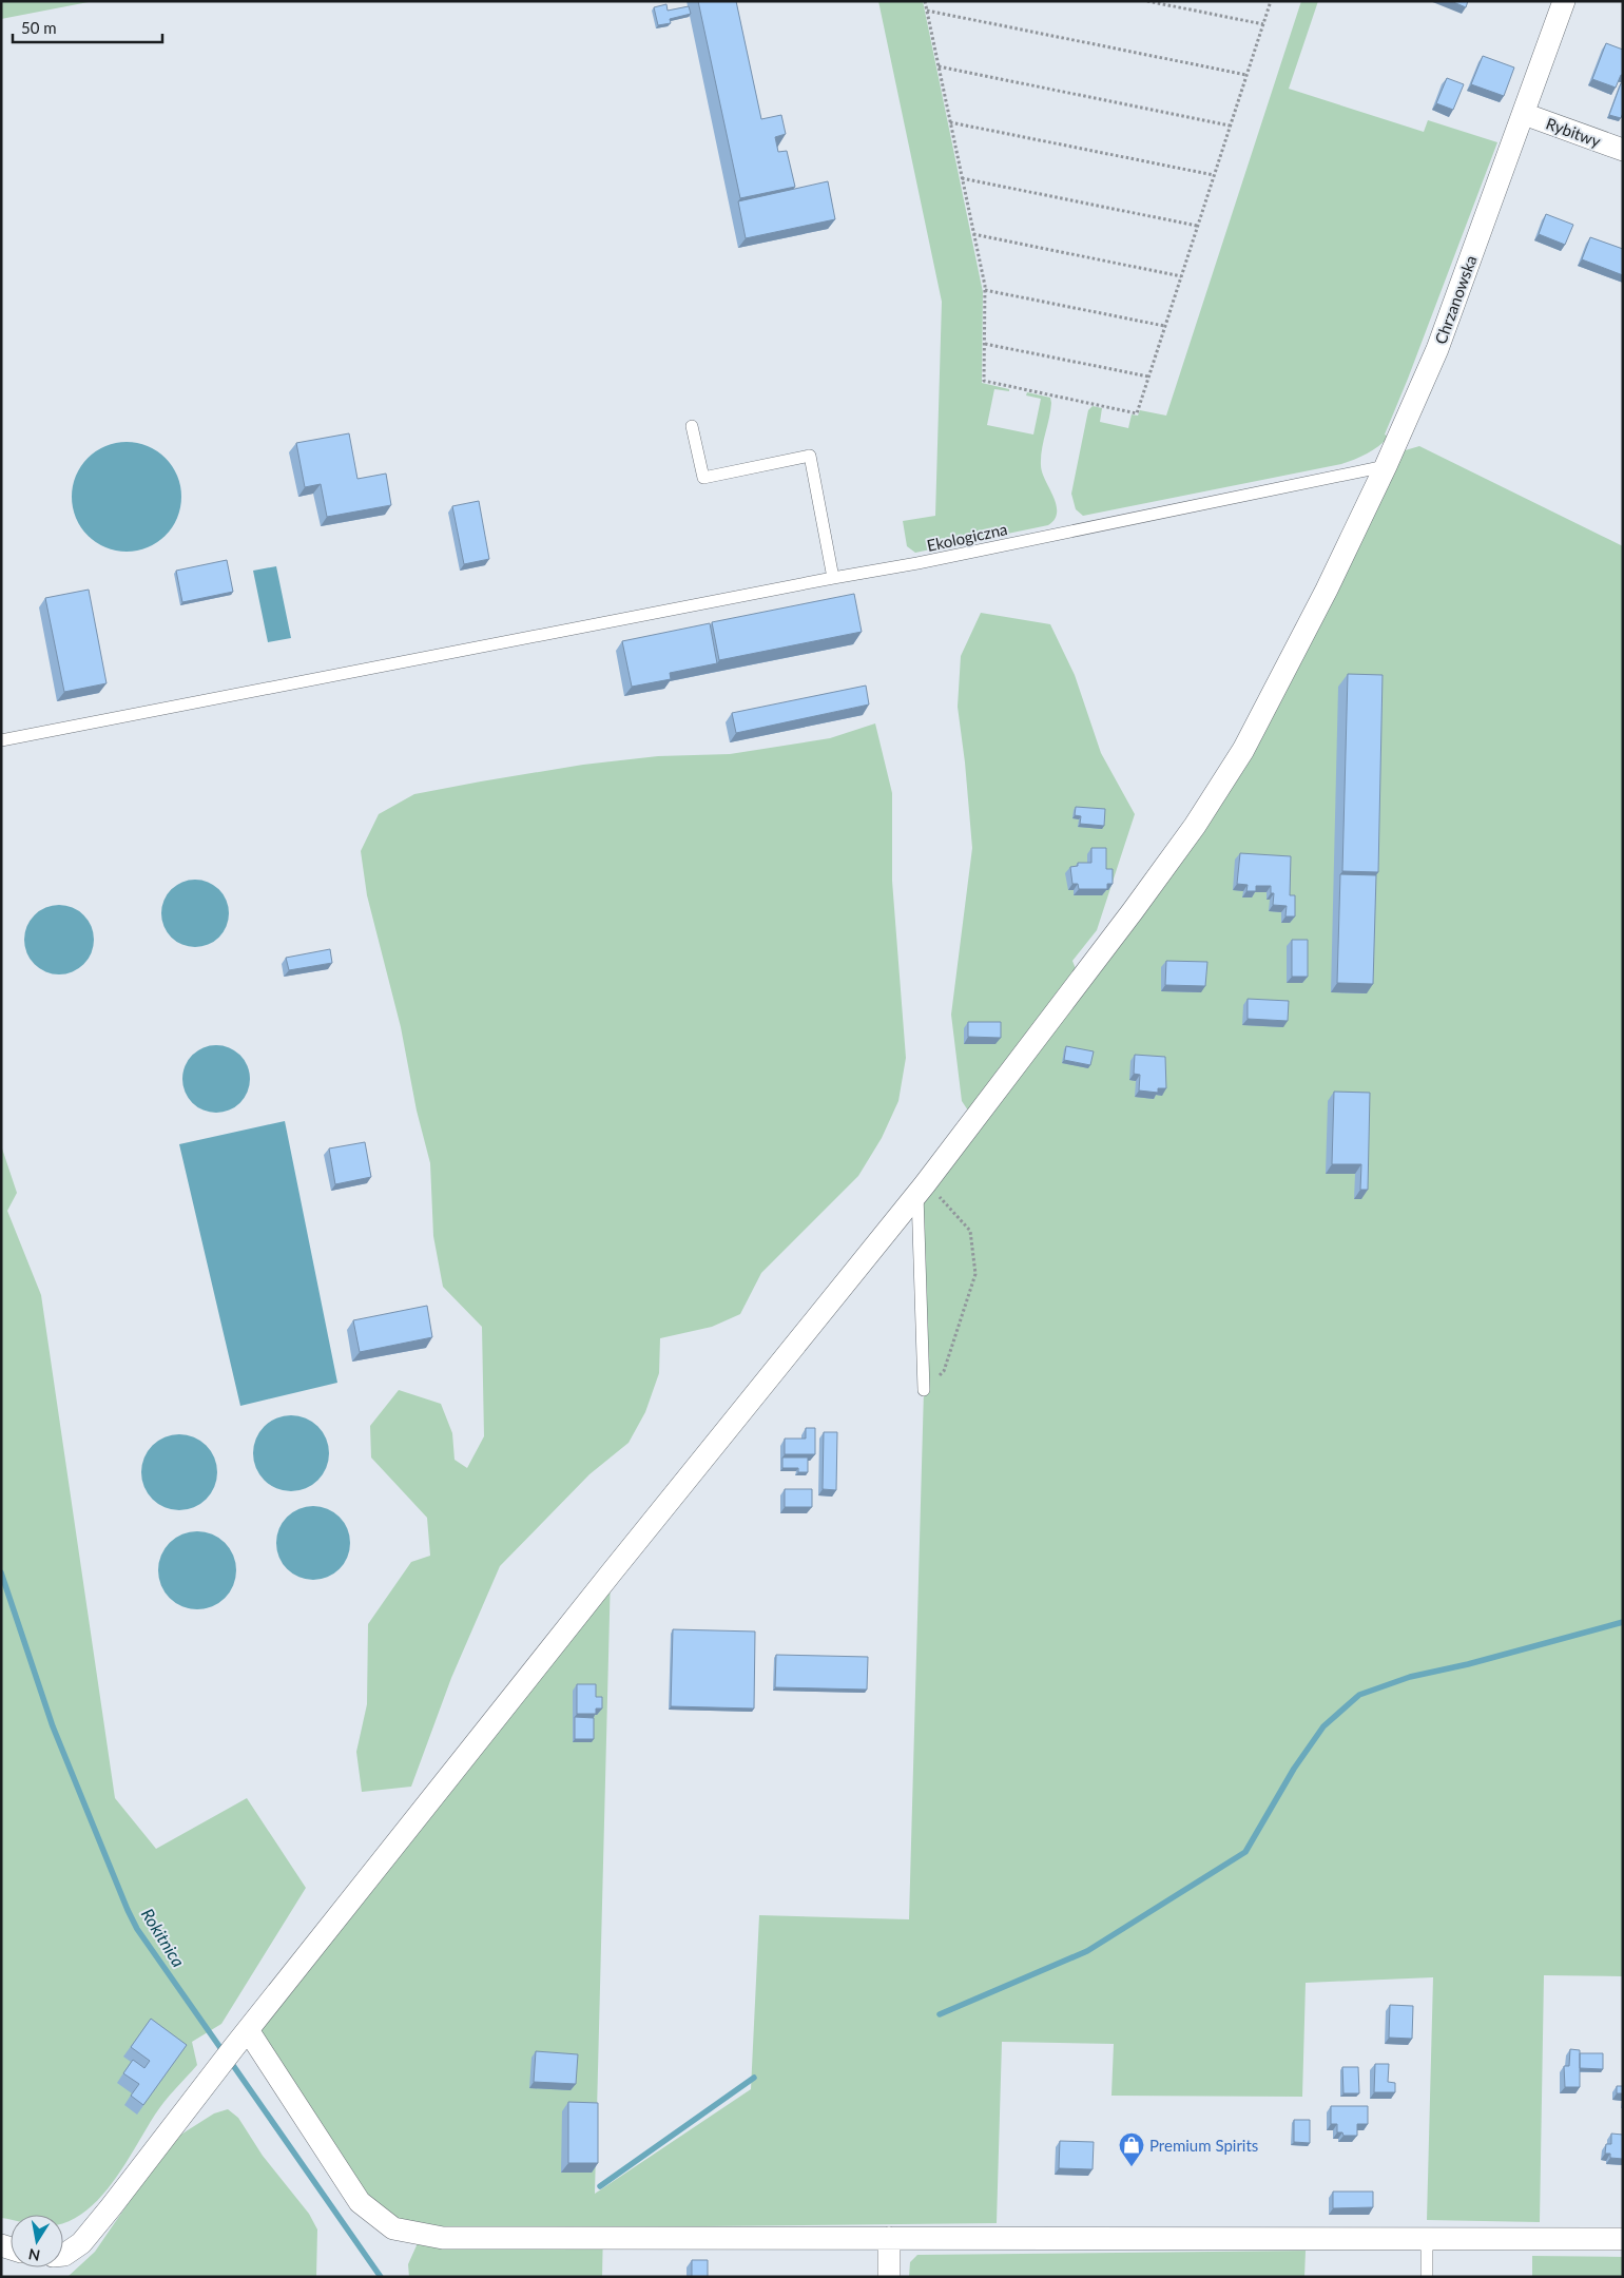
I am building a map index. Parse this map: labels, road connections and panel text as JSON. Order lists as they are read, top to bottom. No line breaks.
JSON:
{"streets":{"street":["Rybitwy","Chrzanowska"],"lane":["Ekologiczna"]},"crossings":[["Rybitwy","Chrzanowska"],["Chrzanowska","Ekologiczna"]],"water":["Rokitnica"],"places":{"shop":["Premium Spirits"]},"scale_bar":"50 m","north":"bottom"}
